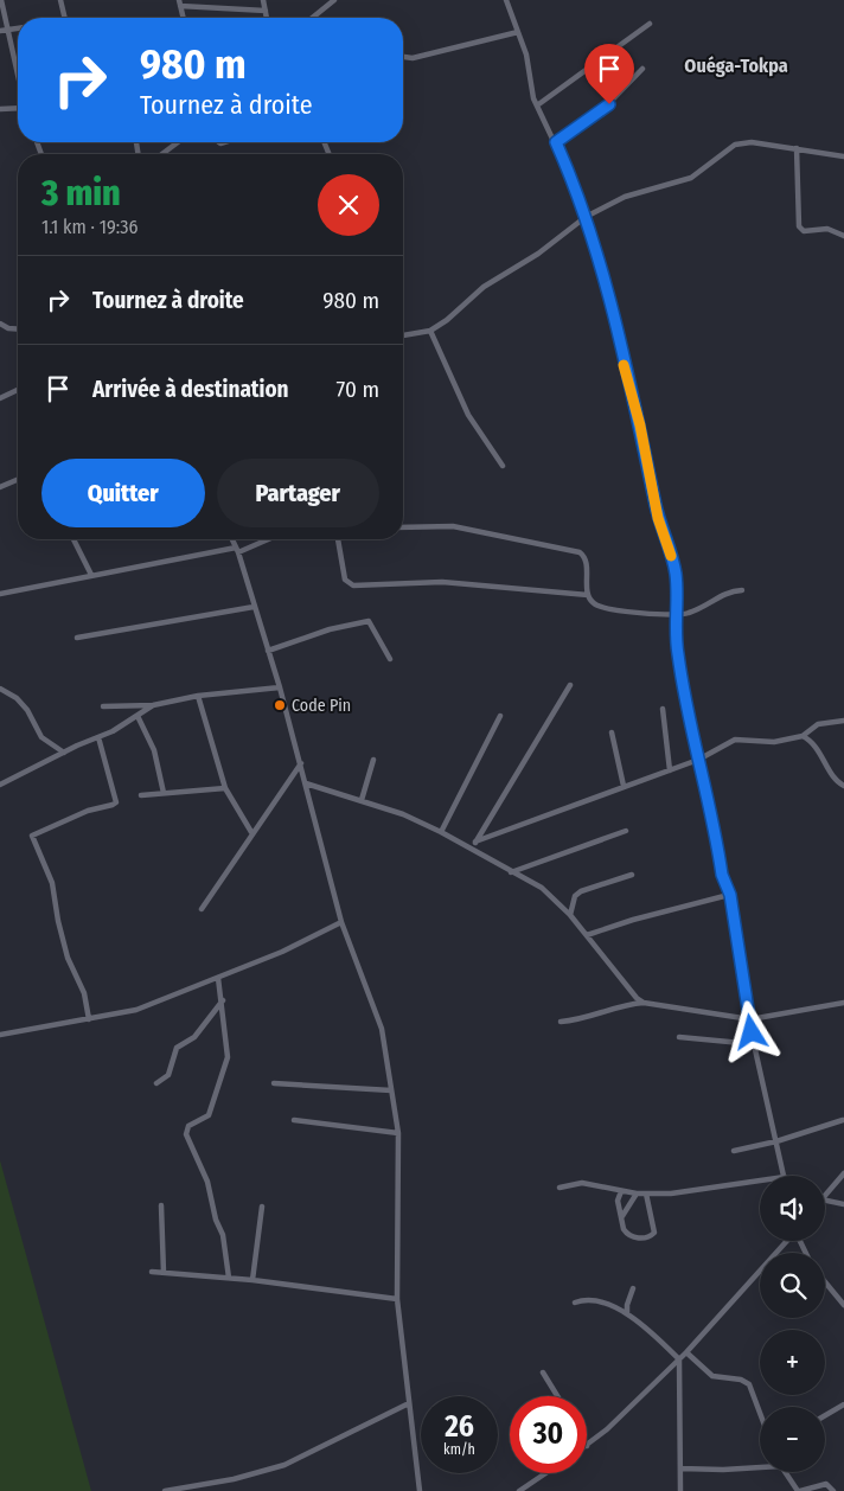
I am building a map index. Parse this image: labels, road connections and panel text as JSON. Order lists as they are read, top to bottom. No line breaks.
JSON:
{"districts":["Ouéga-Tokpa"],"places":["Code Pin"],"page":{"turn":["980 m","Tournez à droite"],"heading":["3 min","1.1 km · 19:36"],"list":[{"name":"Tournez à droite","value":"980 m"},{"name":"Arrivée à destination","value":"70 m"}],"buttons":["Quitter","Partager"],"map_buttons":["+","−"],"speed":"26 km/h","limit":"30"}}
